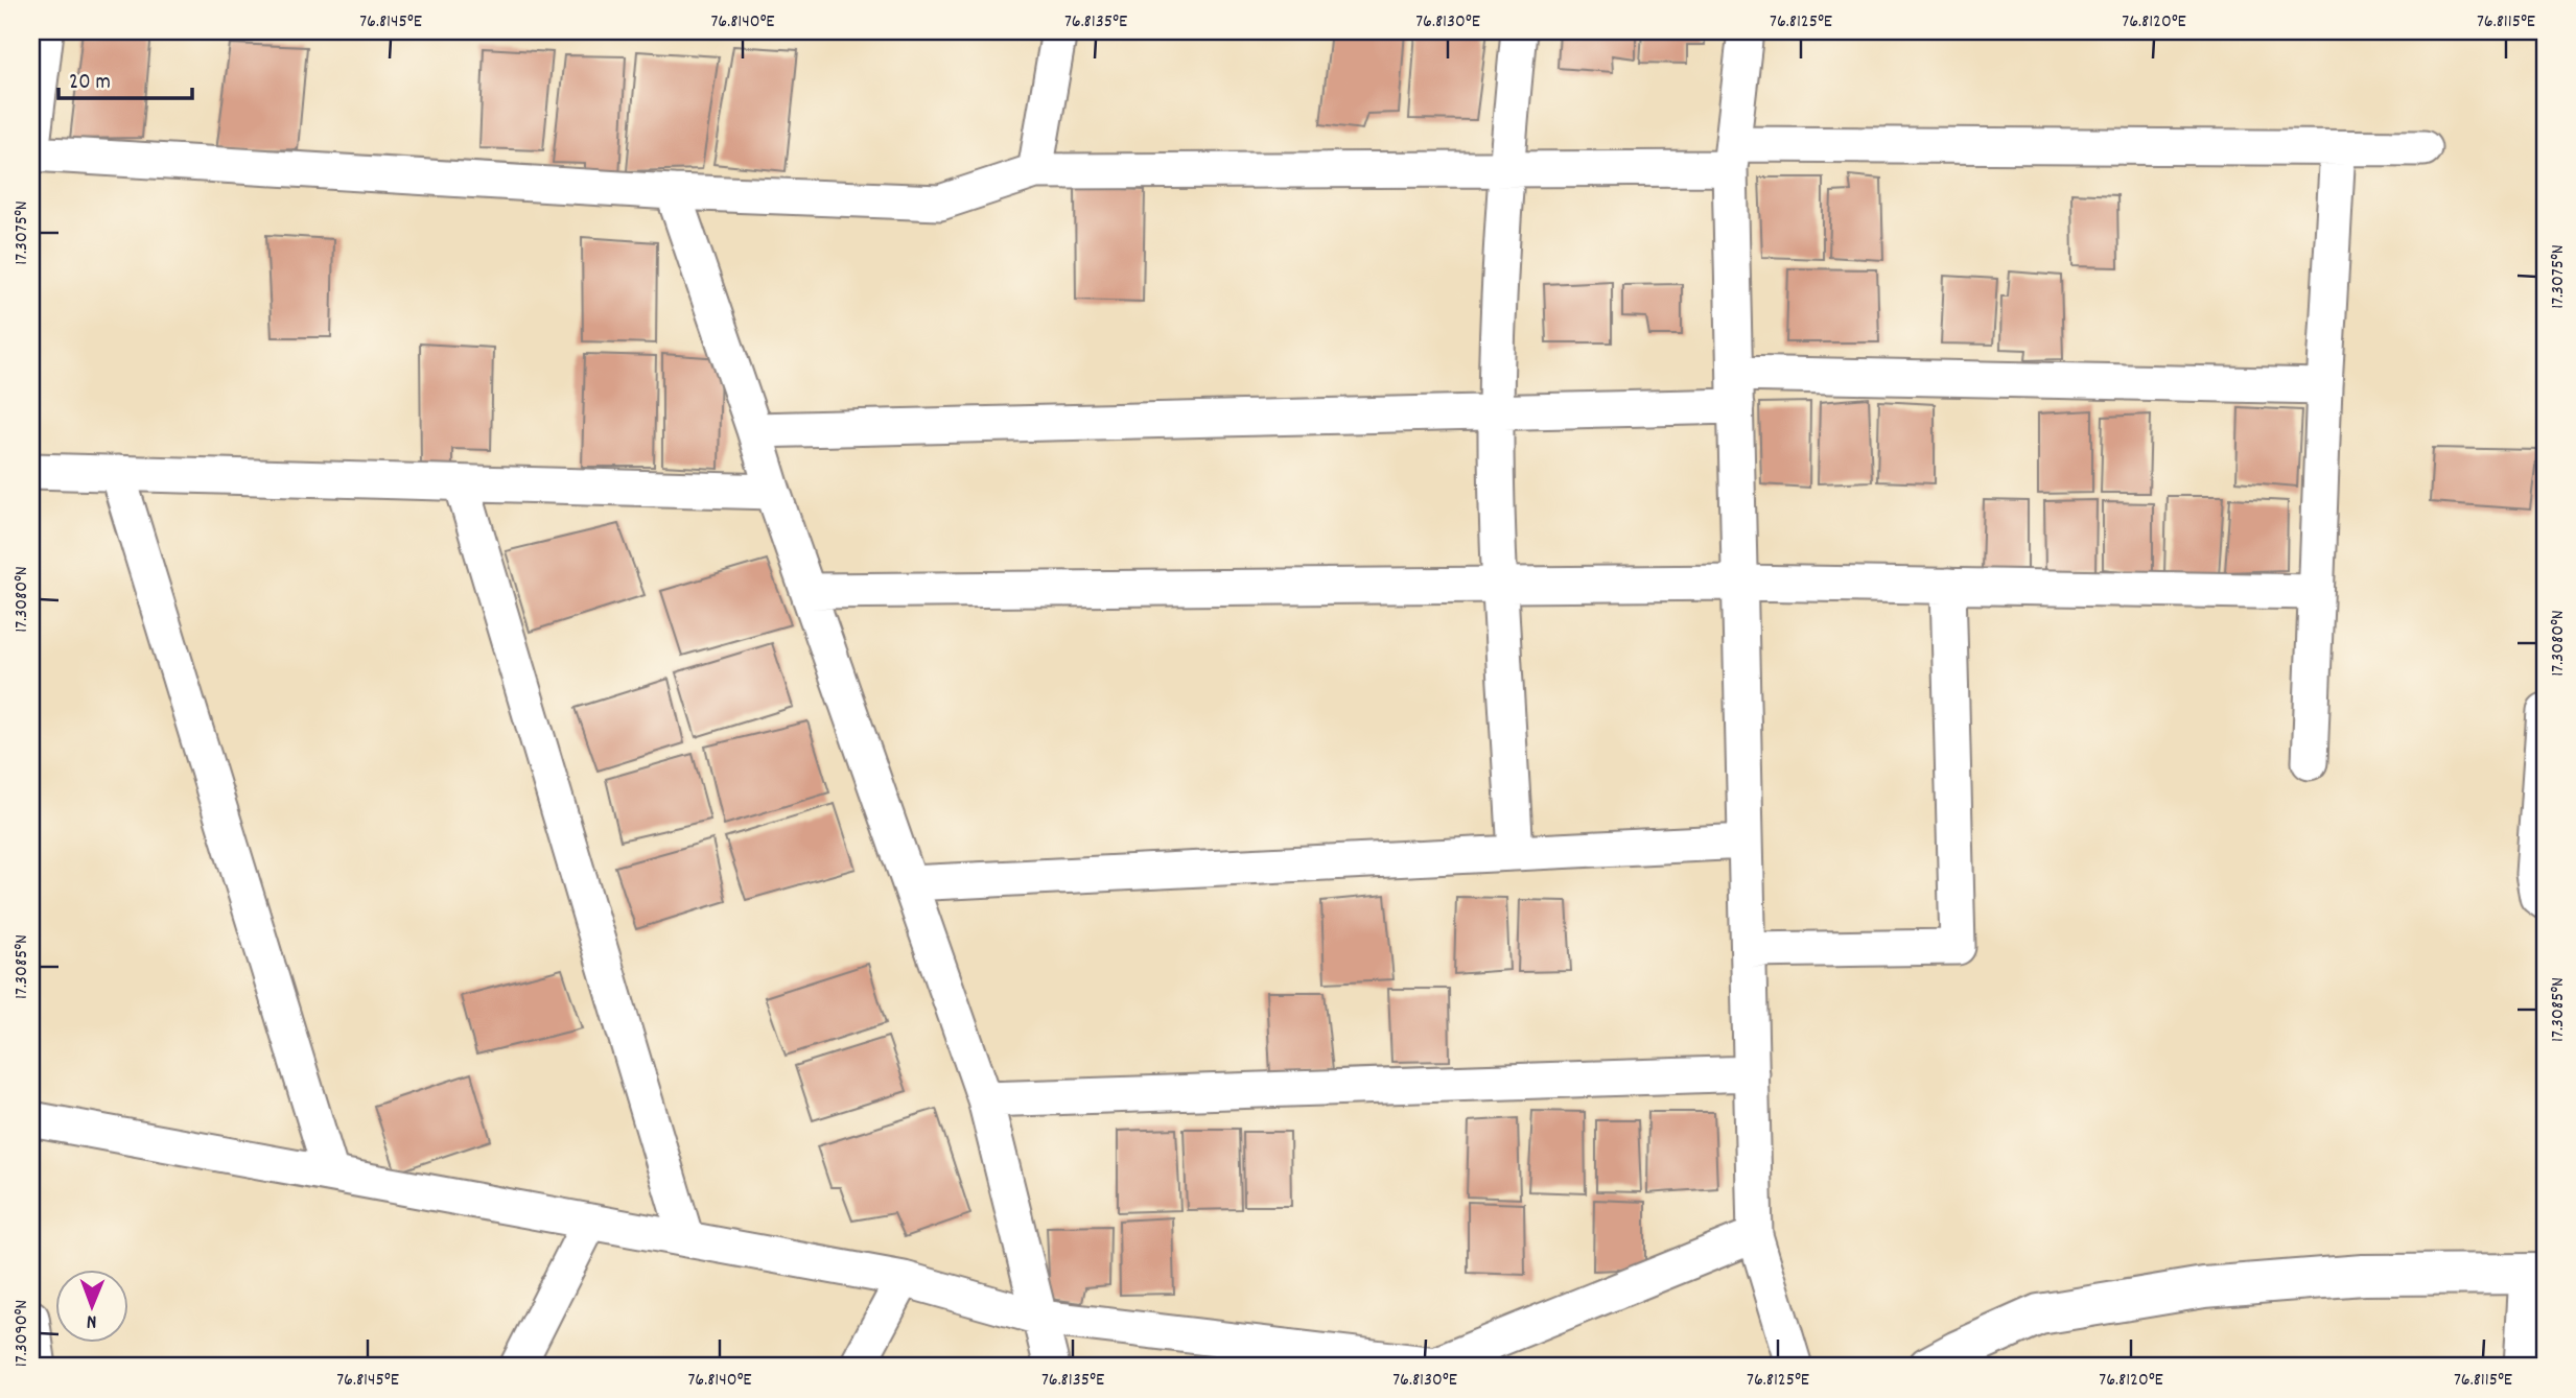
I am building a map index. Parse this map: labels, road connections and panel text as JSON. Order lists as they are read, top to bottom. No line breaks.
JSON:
{"scale_bar":"20 m","north":"bottom","coordinates":["76.8145°E","76.8140°E","76.8135°E","76.8130°E","76.8125°E","76.8120°E","76.8115°E","17.3075°N","17.3080°N","17.3085°N","17.3090°N"]}
